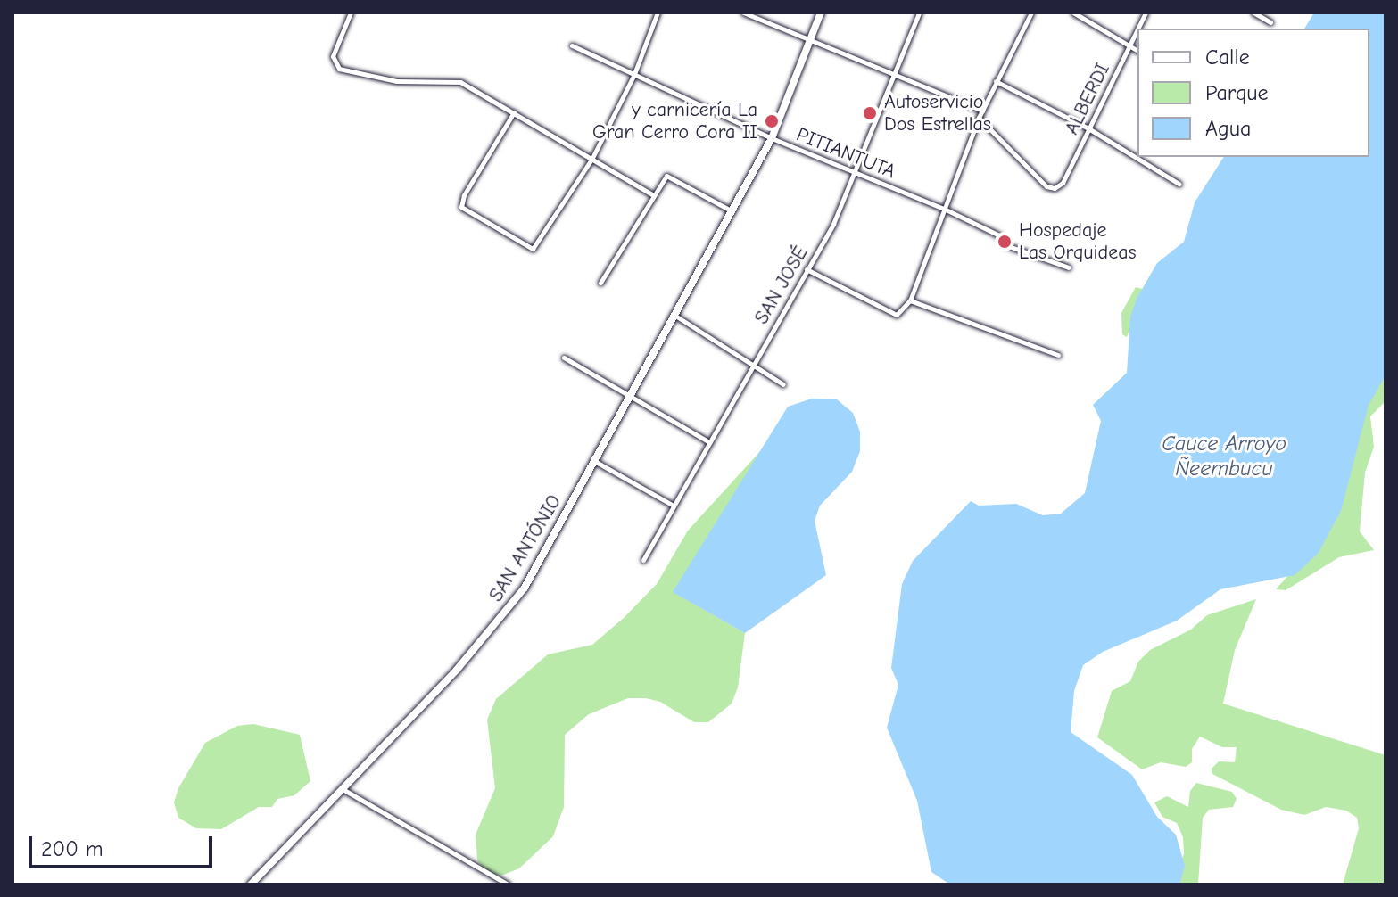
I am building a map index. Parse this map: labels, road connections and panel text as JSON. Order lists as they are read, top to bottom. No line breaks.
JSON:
{"streets":{"street":["ALBERDI","PITIANTUTA","SAN JOSÉ","SAN ANTÓNIO"]},"crossings":[["PITIANTUTA","SAN JOSÉ"],["PITIANTUTA","SAN ANTÓNIO"]],"water":["Cauce Arroyo Ñeembucu"],"places":["Autoservicio Dos Estrellas","y carnicería La Gran Cerro Cora II","Hospedaje Las Orquideas"],"legend":["Calle","Parque","Agua"],"scale_bar":"200 m"}
